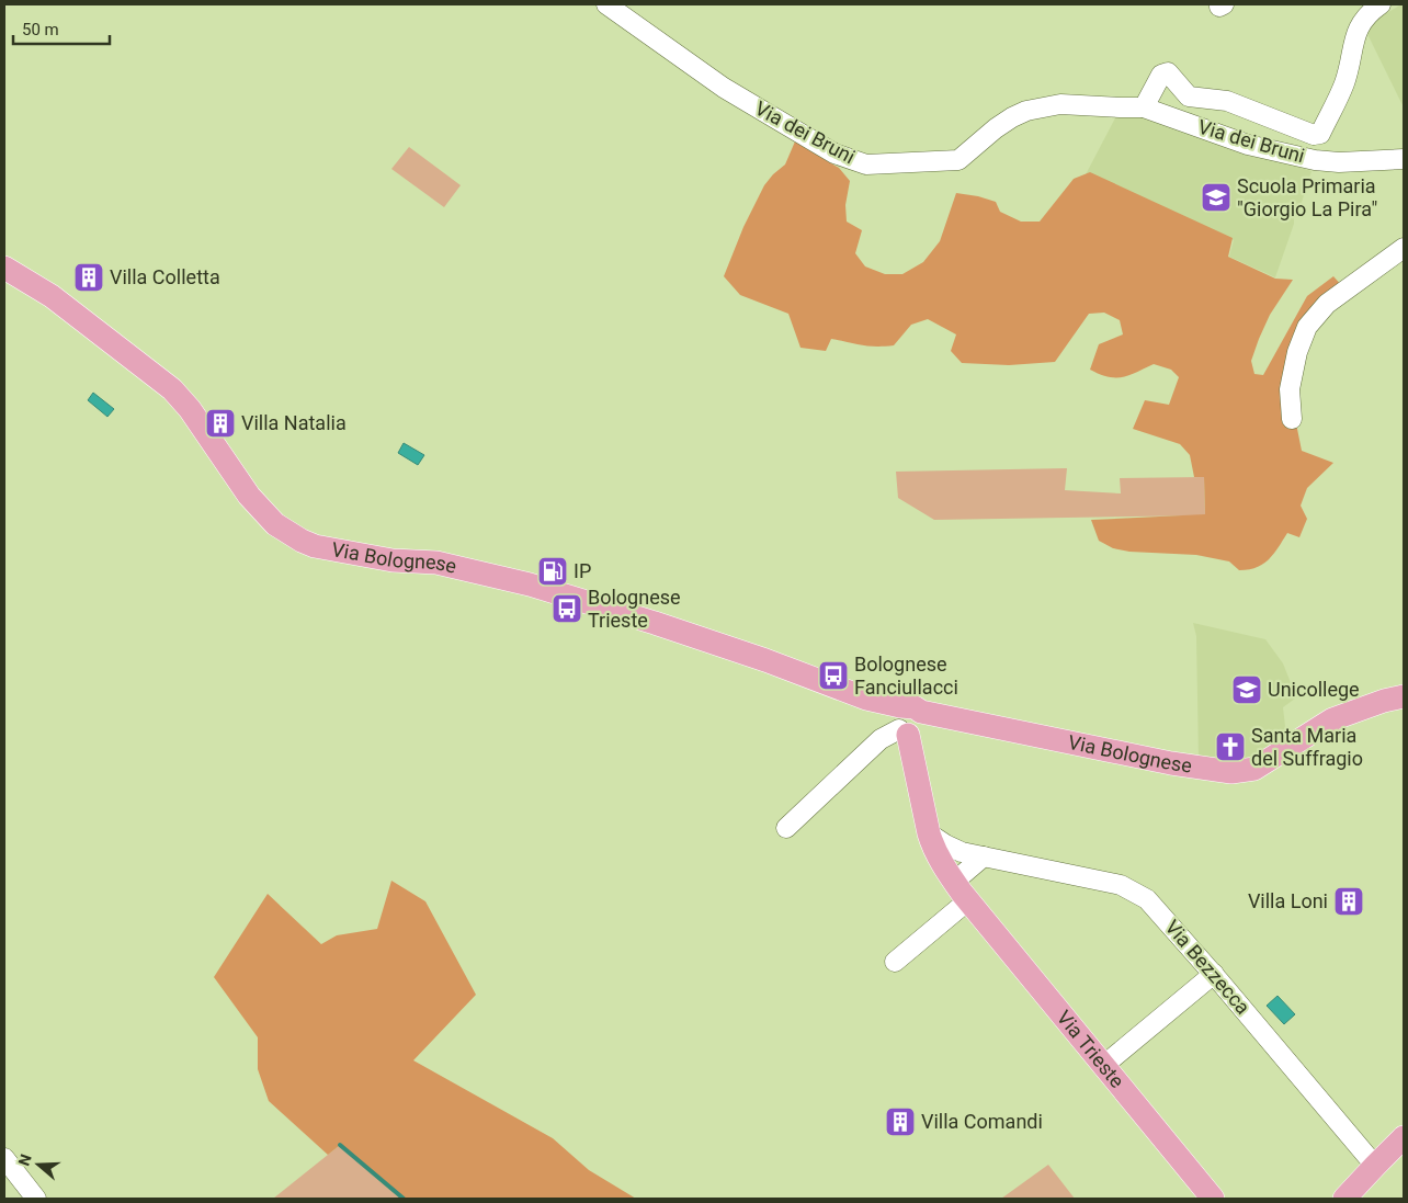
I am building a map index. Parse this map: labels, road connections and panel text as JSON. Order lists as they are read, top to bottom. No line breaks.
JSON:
{"streets":{"main road":["Via Bolognese","Via Trieste"],"street":["Via dei Bruni","Via Bezzecca"]},"crossings":[["Via Bolognese","Via Trieste"],["Via Bezzecca","Via Trieste"]],"places":{"school or university":["Scuola Primaria \"Giorgio La Pira\"","Unicollege"],"building":["Villa Colletta","Villa Natalia","Villa Loni","Villa Comandi"],"fuel station":["IP"],"bus stop":["Bolognese Trieste","Bolognese Fanciullacci"],"church":["Santa Maria del Suffragio"]},"scale_bar":"50 m","north":"left"}
